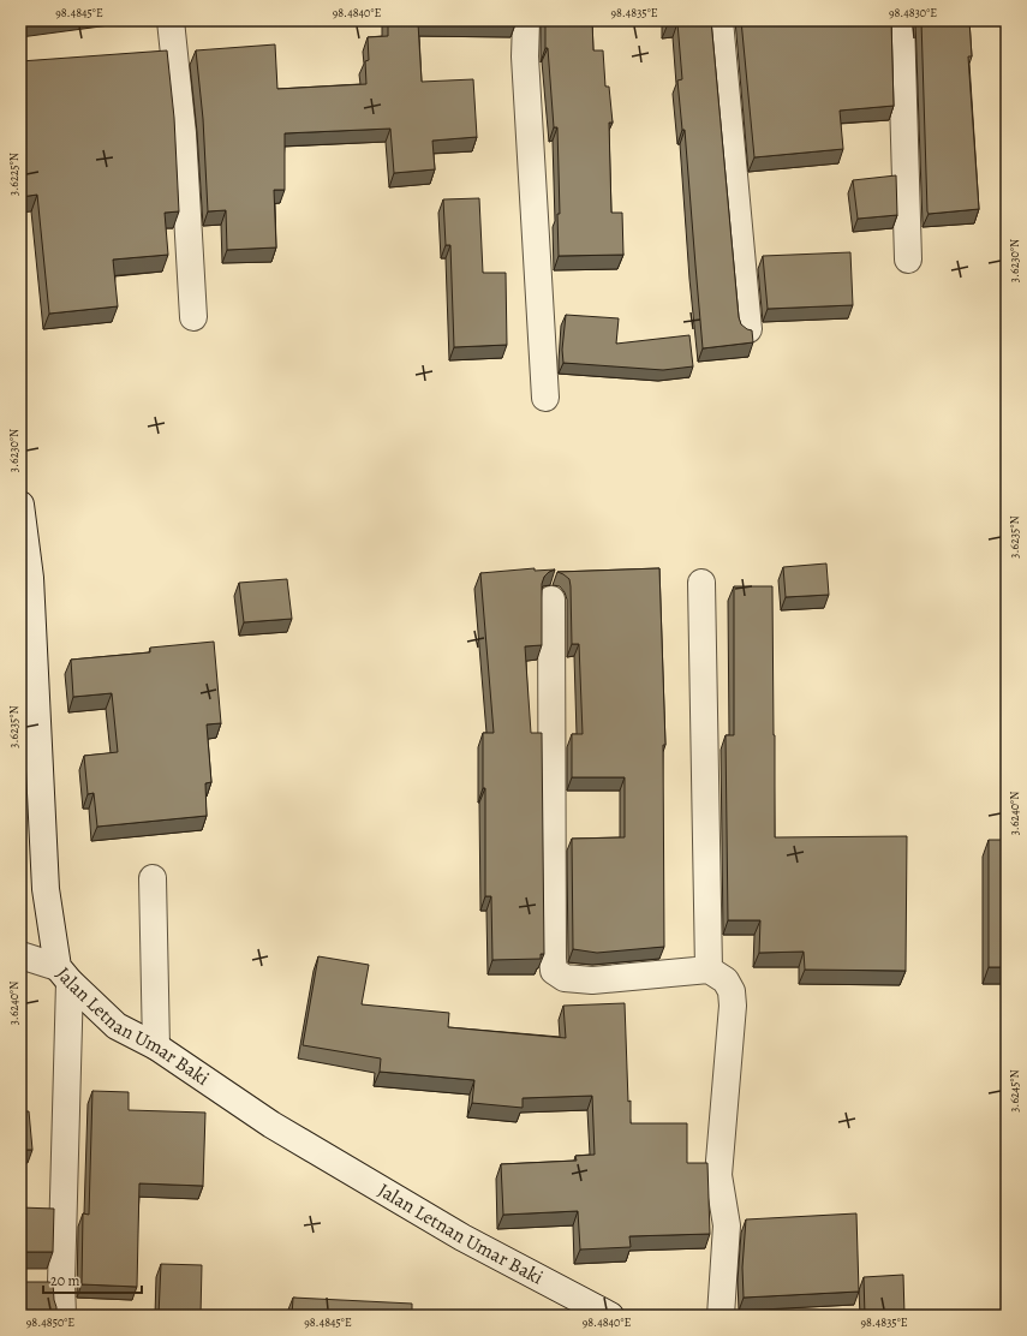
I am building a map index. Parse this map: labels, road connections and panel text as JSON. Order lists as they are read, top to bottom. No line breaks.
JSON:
{"streets":{"street":["Jalan Letnan Umar Baki"]},"scale_bar":"20 m","coordinates":["98.4845°E","98.4840°E","98.4835°E","98.4830°E","3.6225°N","3.6230°N","3.6235°N","3.6240°N","3.6245°N","98.4850°E"]}
